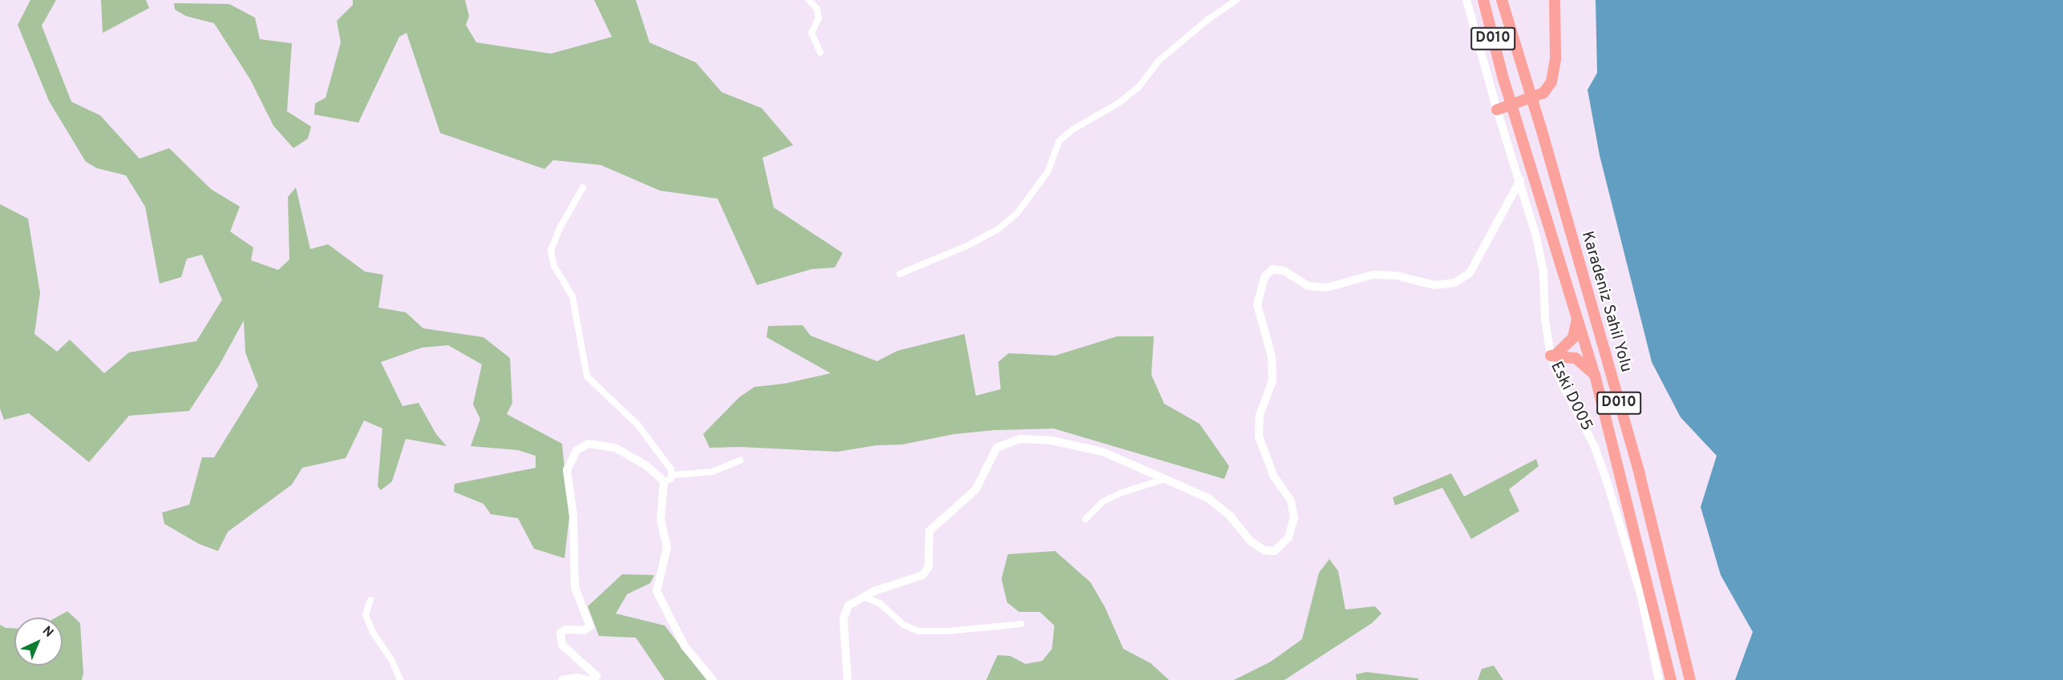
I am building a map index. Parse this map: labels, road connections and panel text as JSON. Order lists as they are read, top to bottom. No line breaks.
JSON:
{"streets":{"highway":["D010","Karadeniz Sahil Yolu"],"street":["Eski D005"]},"crossings":[["D010","Karadeniz Sahil Yolu"]],"north":"top right"}
